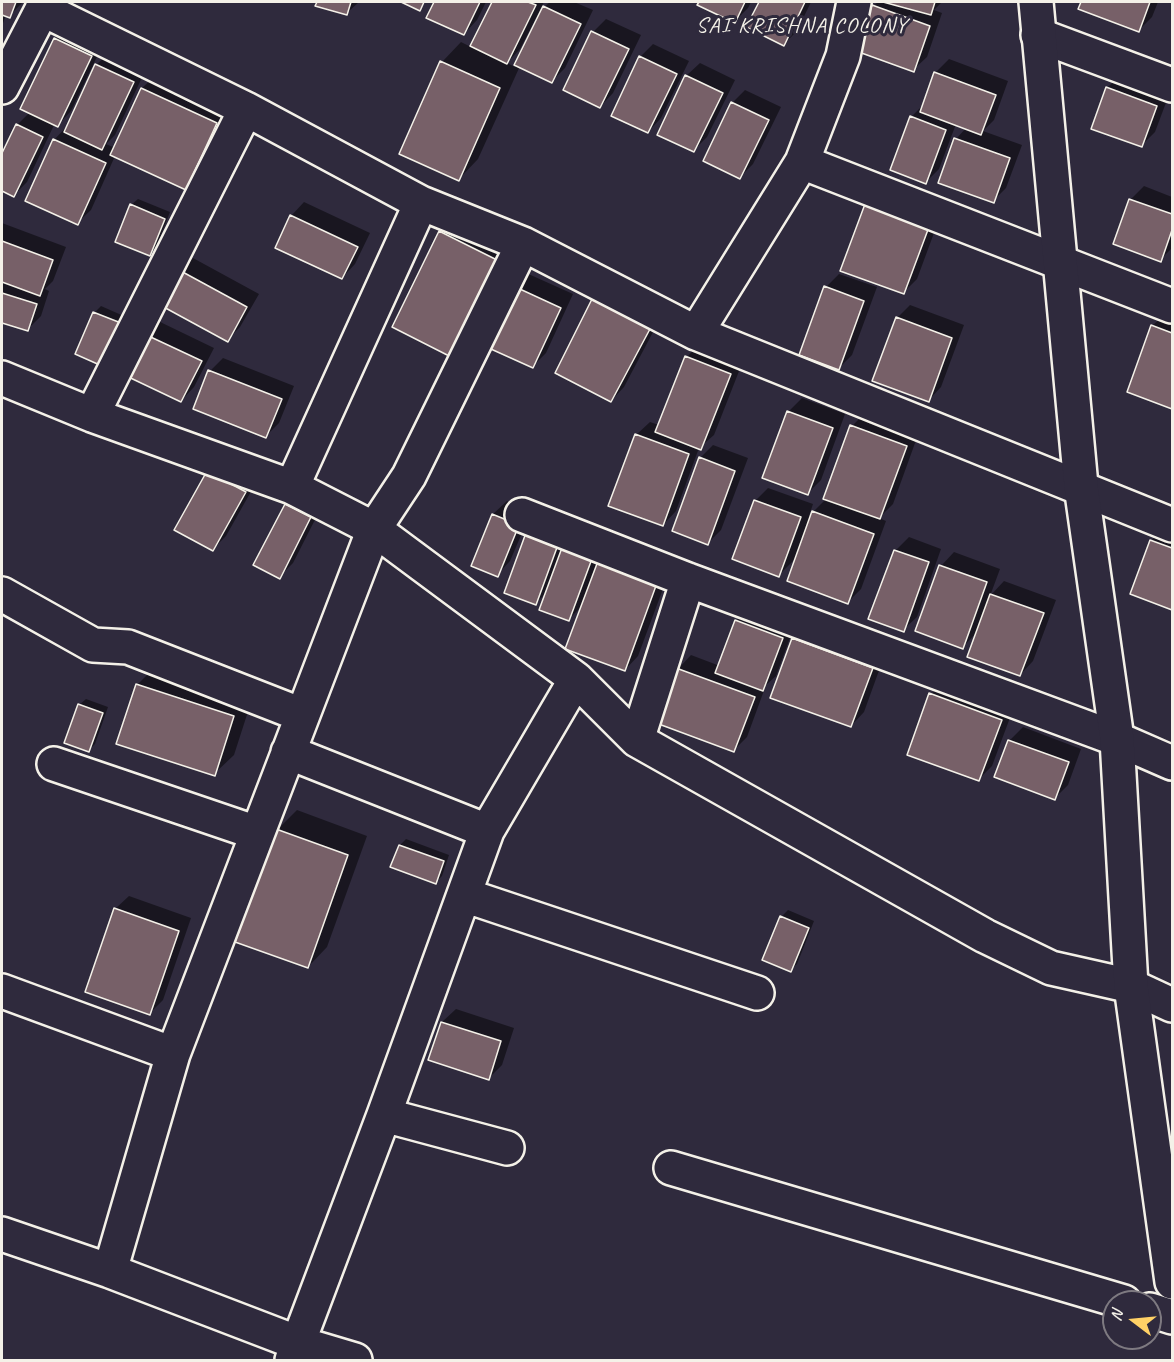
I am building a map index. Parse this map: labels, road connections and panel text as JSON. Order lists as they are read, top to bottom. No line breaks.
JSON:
{"districts":["SAI KRISHNA COLONY"],"north":"left"}
